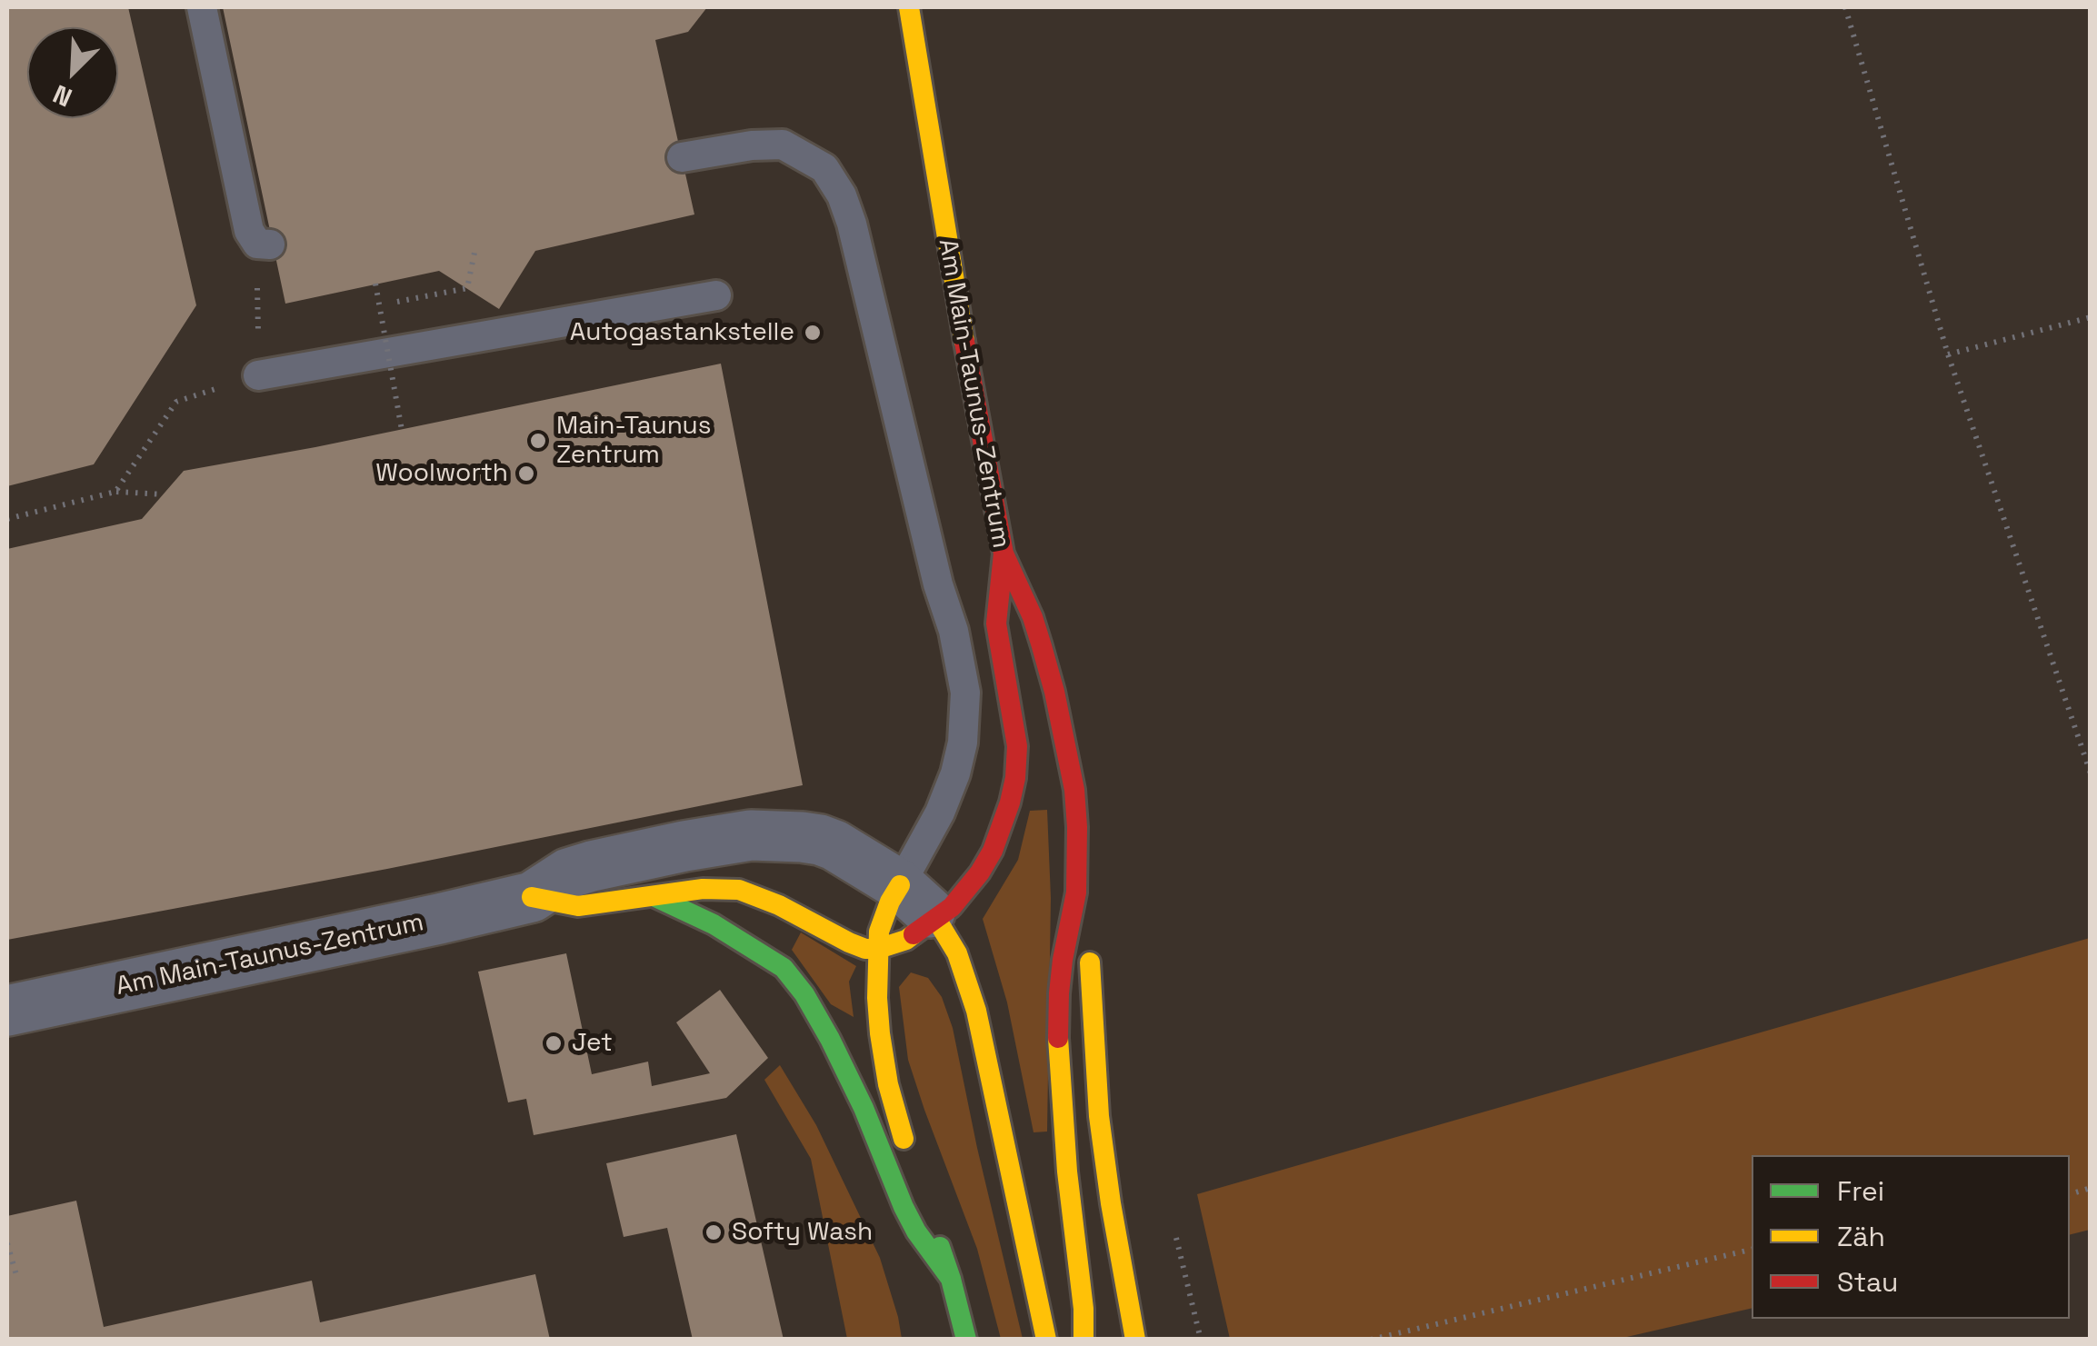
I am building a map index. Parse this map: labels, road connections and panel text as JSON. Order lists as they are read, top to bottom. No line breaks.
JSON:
{"streets":{"main road":["Am Main-Taunus-Zentrum"]},"places":["Autogastankstelle","Main-Taunus Zentrum","Woolworth","Jet","Softy Wash"],"legend":["Frei","Zäh","Stau"],"north":"bottom left"}
